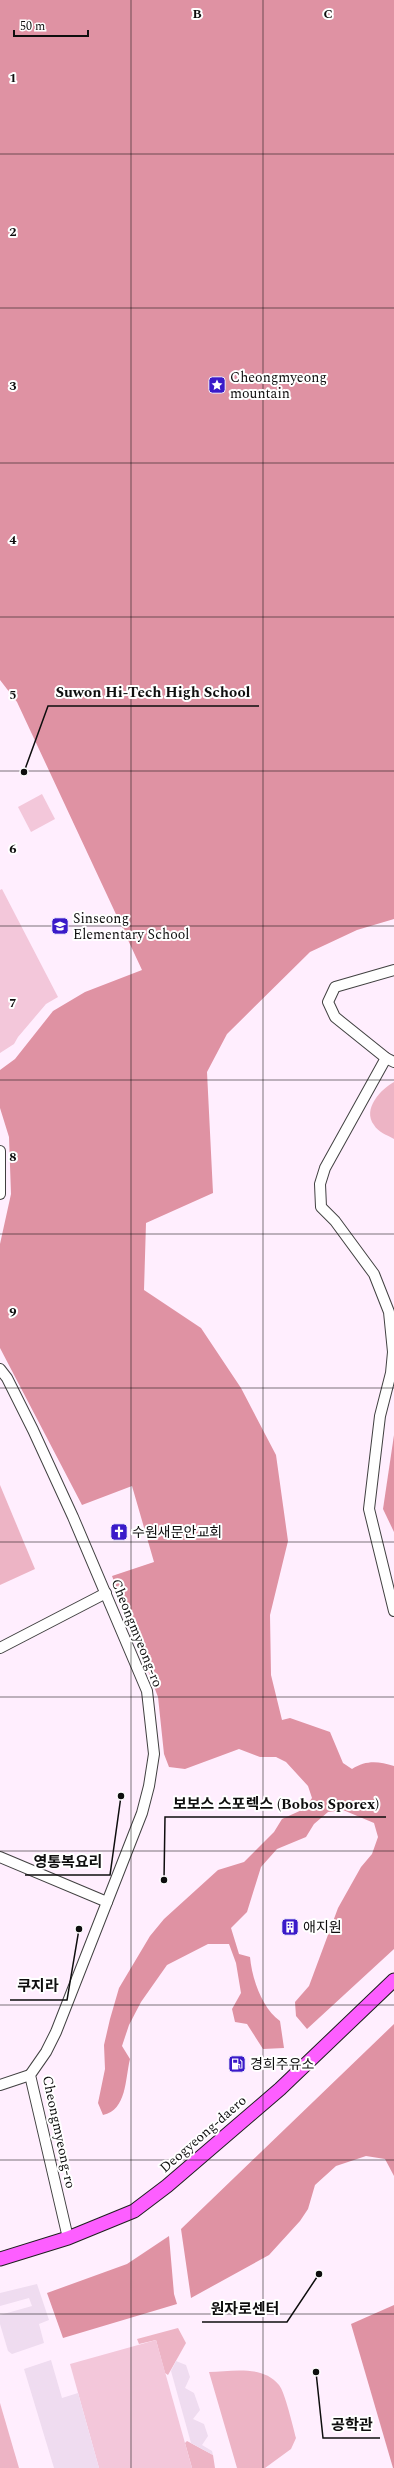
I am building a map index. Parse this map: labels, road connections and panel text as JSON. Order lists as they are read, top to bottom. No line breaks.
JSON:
{"streets":{"main road":["Deogyeong-daero"],"street":["Cheongmyeong-ro"]},"crossings":[["Cheongmyeong-ro","Deogyeong-daero"]],"places":{"place":["Cheongmyeong mountain"],"other":["Suwon Hi-Tech High School","영통복요리","보보스 스포렉스 (Bobos Sporex)","쿠지라","원자로센터","공학관"],"school or university":["Sinseong Elementary School"],"church":["수원새문안교회"],"building":["애지원"],"fuel station":["경희주유소"]},"scale_bar":"50 m","grid":{"columns":["B","C"],"rows":["1","2","3","4","5","6","7","8","9"]}}
